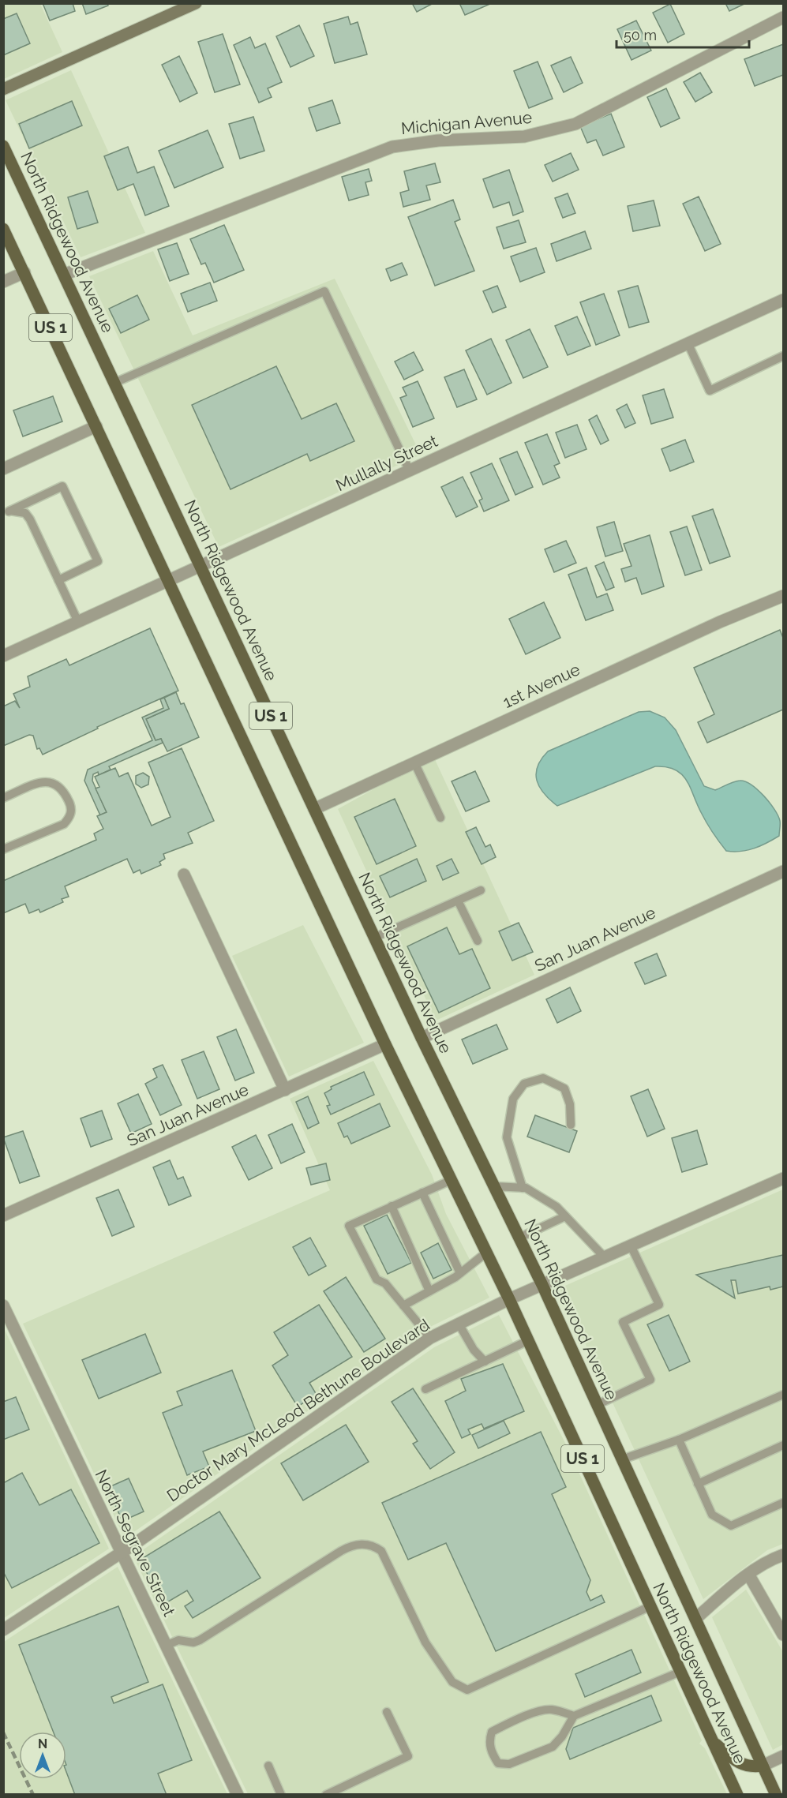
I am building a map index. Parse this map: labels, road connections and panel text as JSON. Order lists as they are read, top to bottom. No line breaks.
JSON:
{"streets":{"main road":["North Ridgewood Avenue","US 1"],"street":["Michigan Avenue","Mullally Street","1st Avenue","San Juan Avenue","Doctor Mary McLeod Bethune Boulevard","North Segrave Street"]},"crossings":[["Michigan Avenue","North Ridgewood Avenue"],["North Ridgewood Avenue","Mullally Street"],["North Ridgewood Avenue","1st Avenue"],["North Ridgewood Avenue","San Juan Avenue"],["North Ridgewood Avenue","Doctor Mary McLeod Bethune Boulevard"],["Doctor Mary McLeod Bethune Boulevard","North Segrave Street"]],"scale_bar":"50 m","north":"top"}
